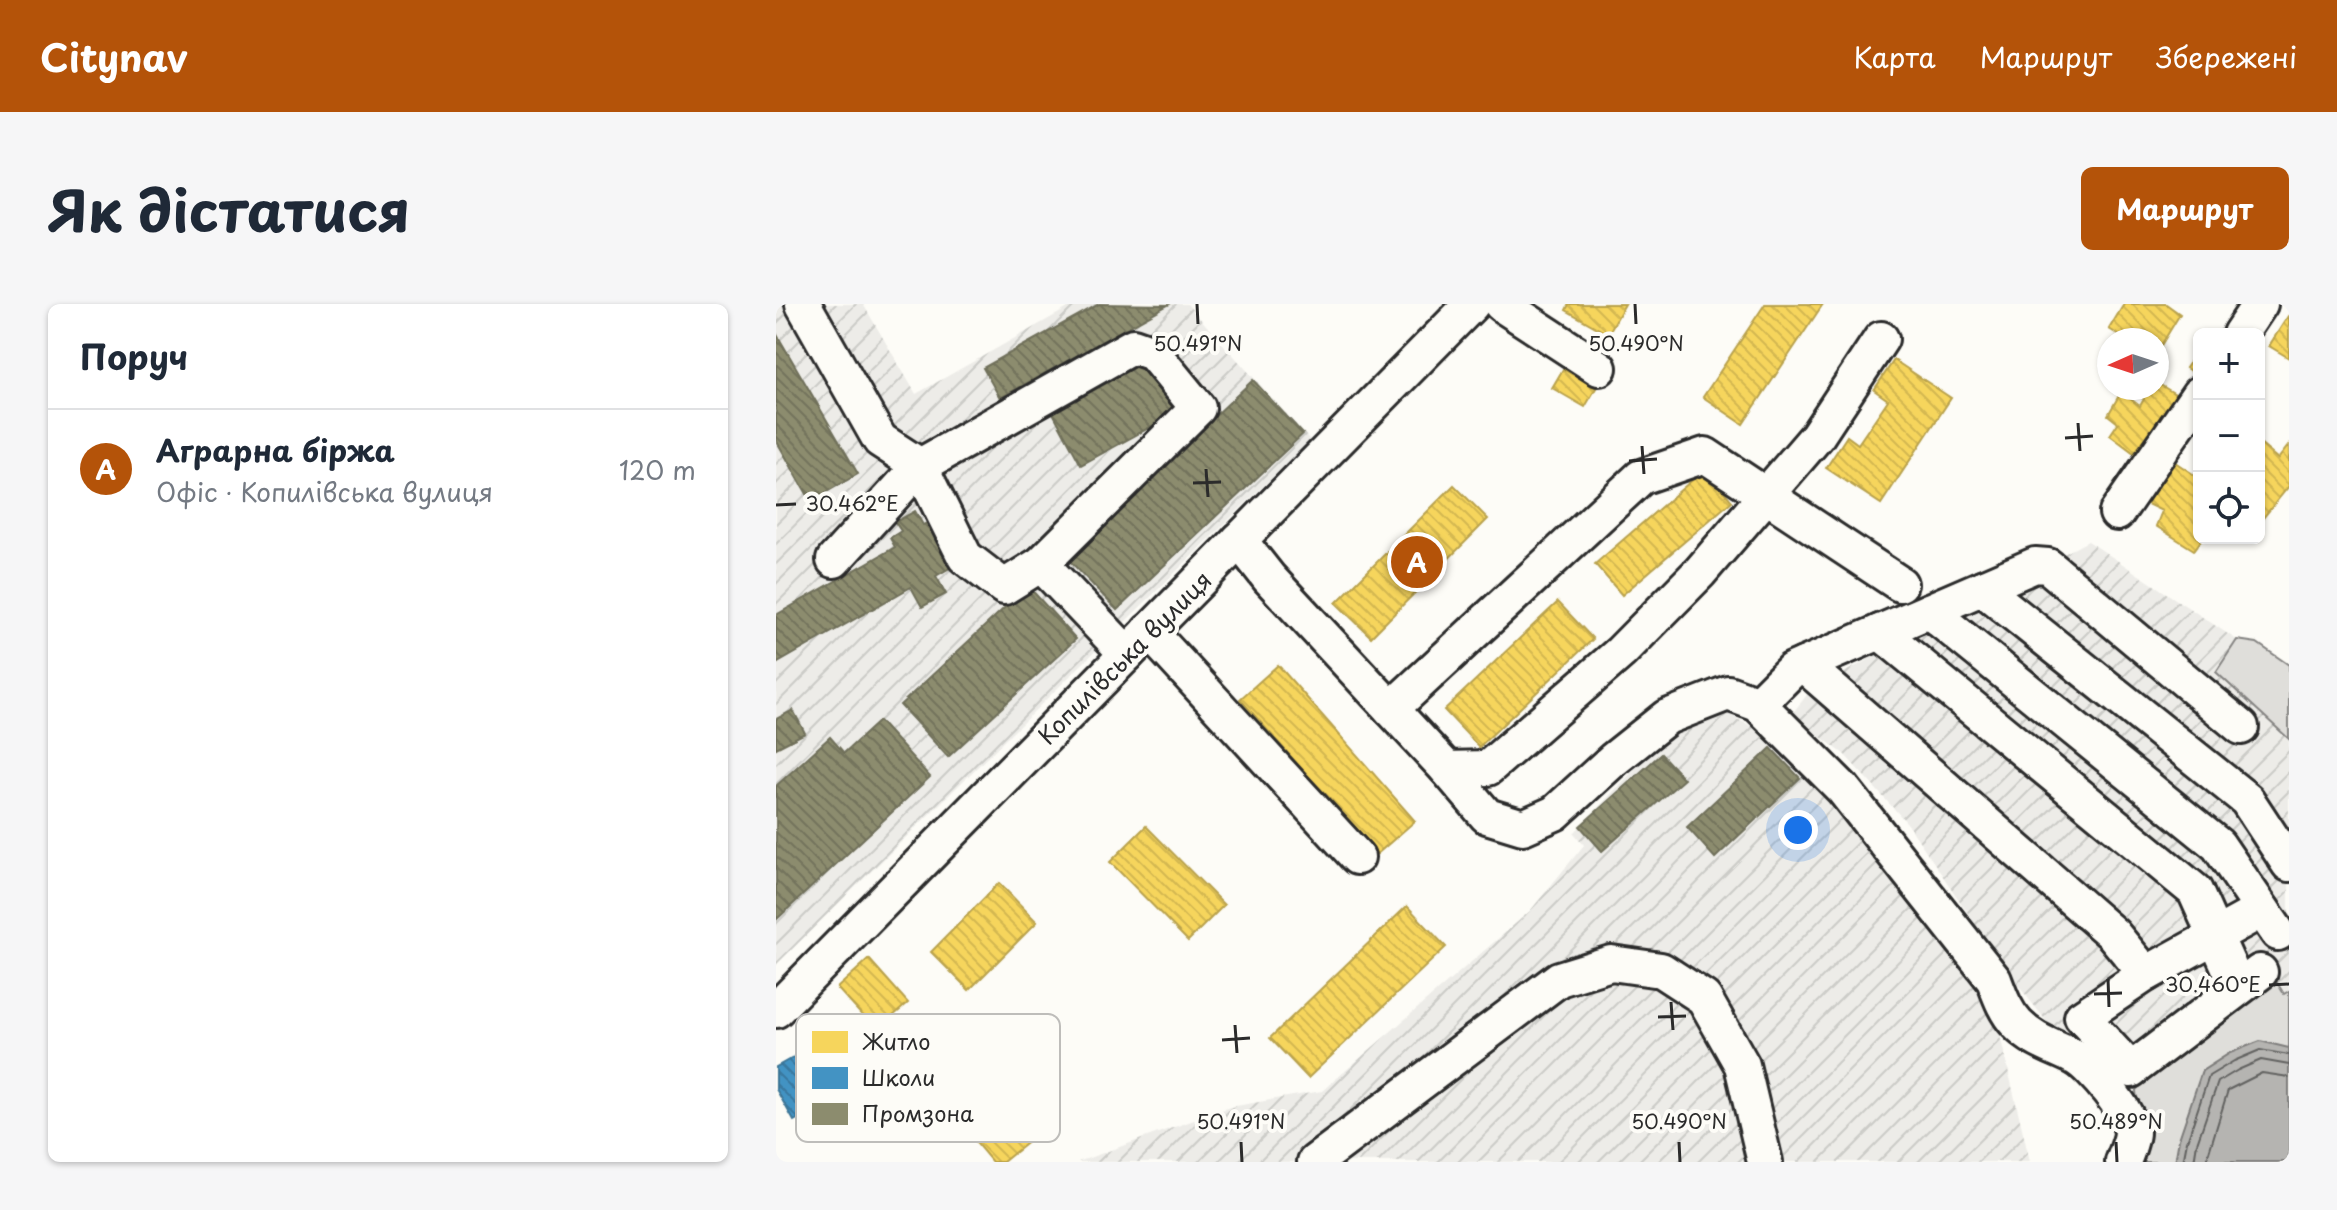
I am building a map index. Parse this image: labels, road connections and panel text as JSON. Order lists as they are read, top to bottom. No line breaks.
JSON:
{"streets":{"street":["Копилівська вулиця"]},"legend":["Житло","Школи","Промзона"],"north":"left","page":{"header":"Citynav","nav":["Карта","Маршрут","Збережені"],"title":"Як дістатися","buttons":"Маршрут","heading":"Поруч","map_buttons":["+","−"],"list":[{"mark":"A","name":"Аграрна біржа","note":"Офіс · Копилівська вулиця","value":"120 m"}],"pins":"A"},"coordinates":["50.491°N","50.490°N","30.462°E","30.460°E","50.489°N"]}
